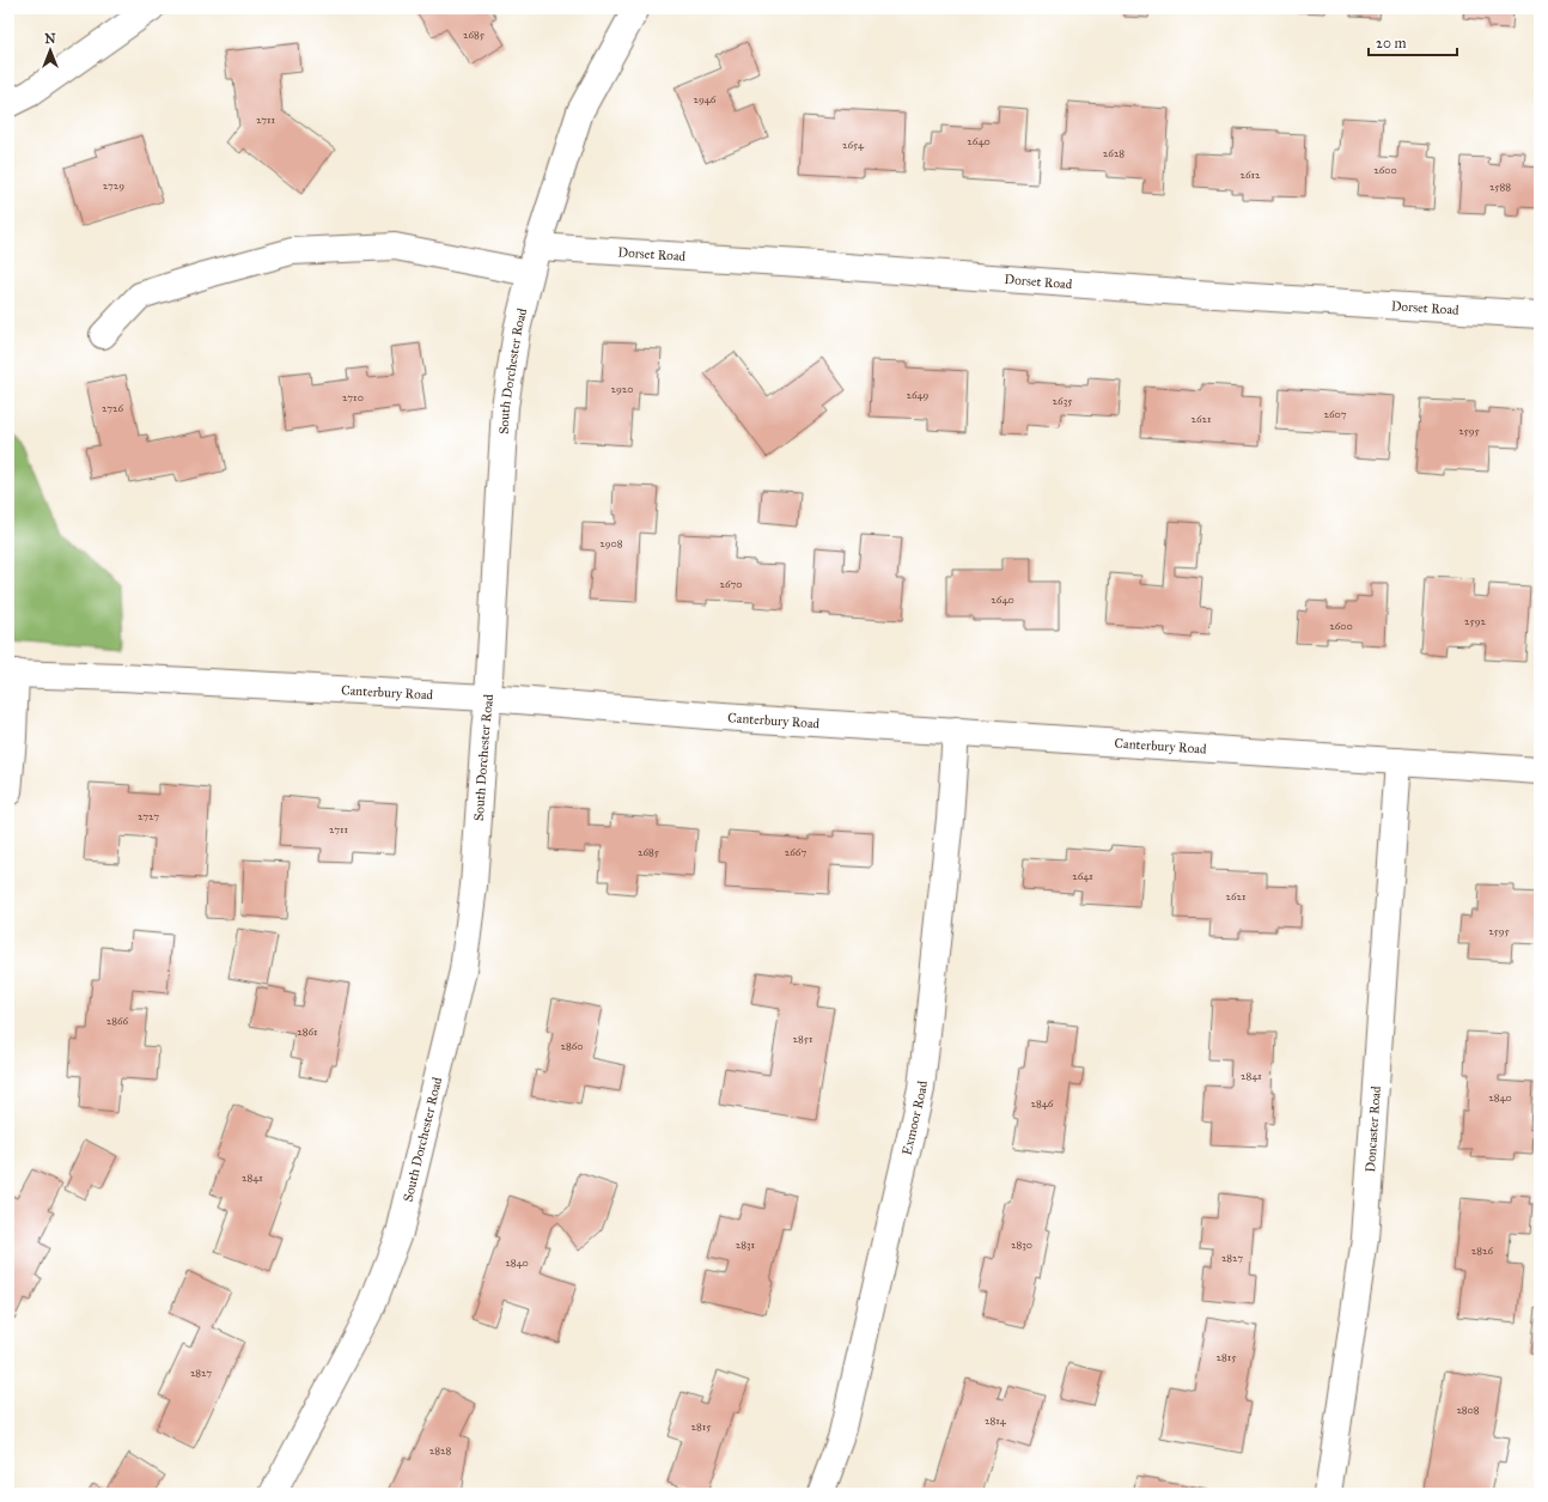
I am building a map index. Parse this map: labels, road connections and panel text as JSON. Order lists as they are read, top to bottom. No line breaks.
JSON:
{"streets":{"street":["Dorset Road","South Dorchester Road","Canterbury Road","Exmoor Road","Doncaster Road"]},"crossings":[["Dorset Road","South Dorchester Road"],["South Dorchester Road","Canterbury Road"],["Canterbury Road","Exmoor Road"],["Canterbury Road","Doncaster Road"]],"house_numbers":["2685","2946","2711","2640","2654","2628","2600","2612","2729","2588","2920","2649","2710","2635","2726","2607","2621","2595","2908","2670","2640","2592","2600","2727","2711","2685","2667","2641","2621","2595","2866","2861","2851","2860","2841","2840","2846","2841","2831","2830","2826","2827","2840","2815","2827","2808","2814","2815","2828"],"scale_bar":"20 m","north":"top"}
